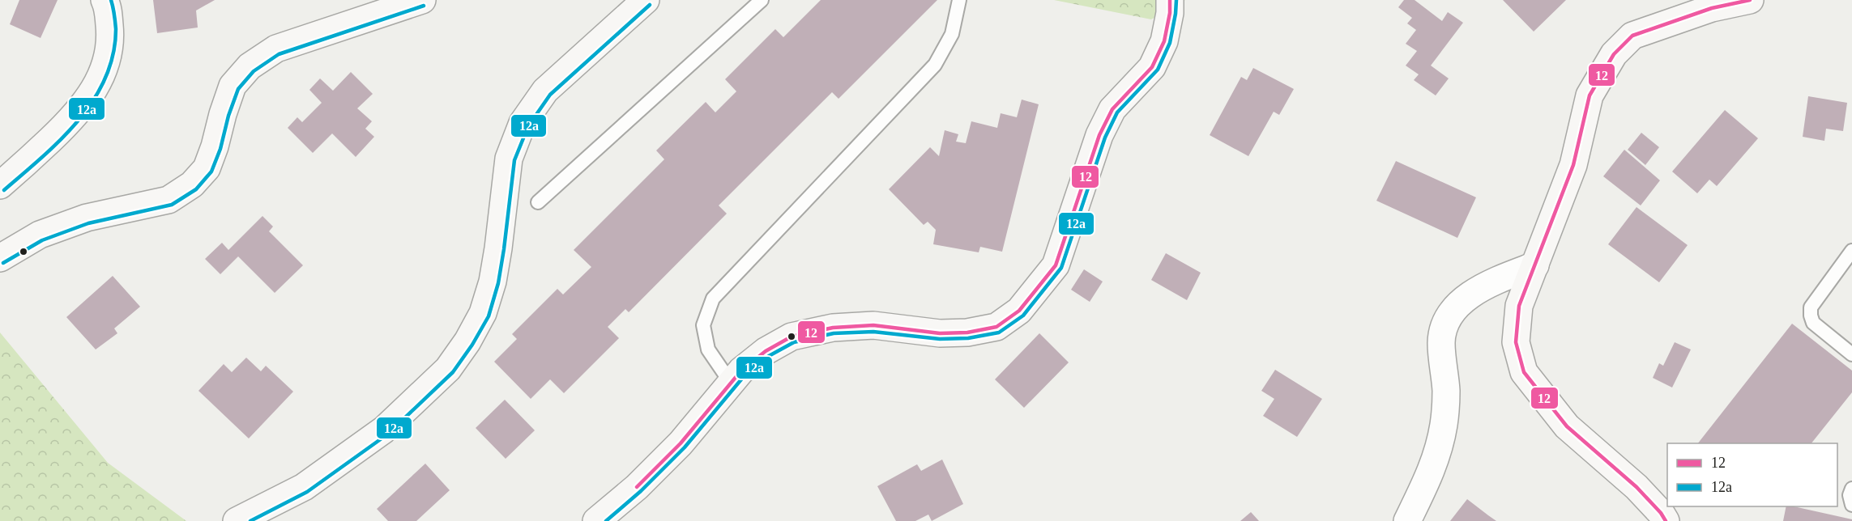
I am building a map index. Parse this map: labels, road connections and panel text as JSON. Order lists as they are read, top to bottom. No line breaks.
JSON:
{"lines":["transit line 12","transit line 12a"],"legend":["12","12a"]}
